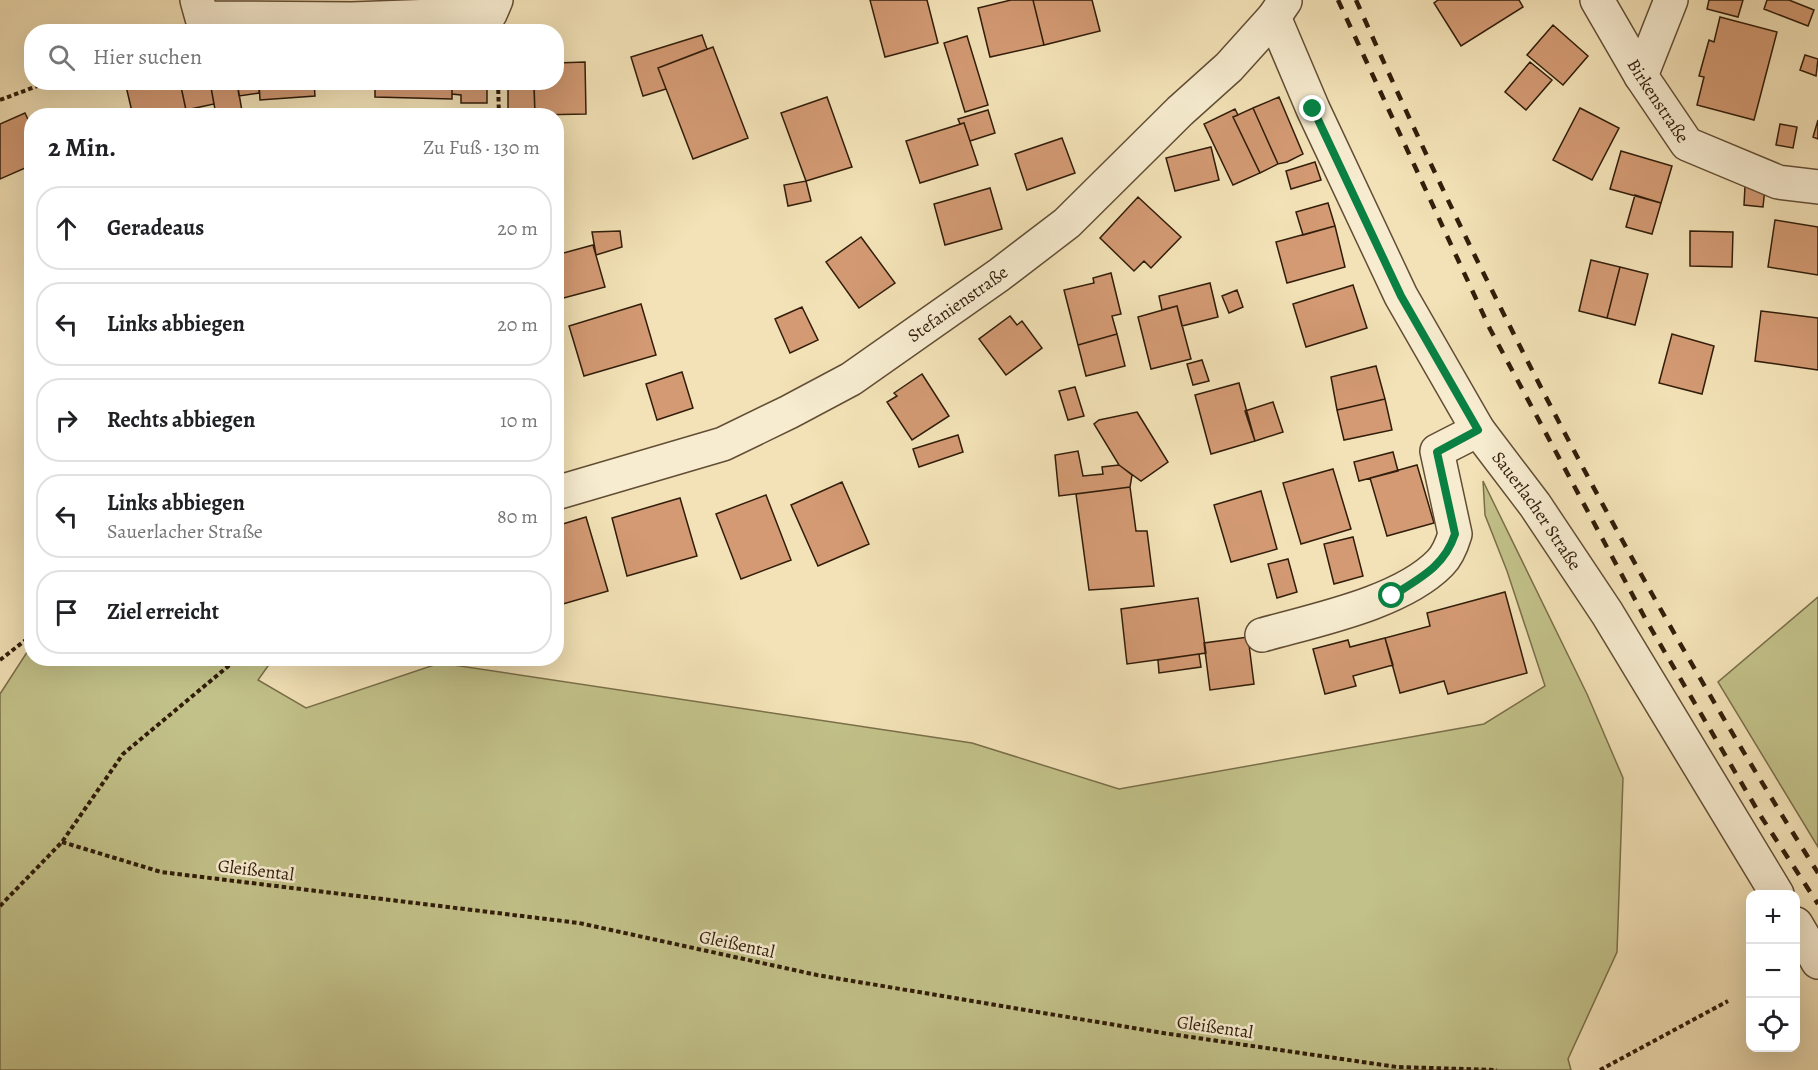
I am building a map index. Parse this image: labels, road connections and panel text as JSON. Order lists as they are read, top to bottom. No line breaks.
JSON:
{"streets":{"street":["Birkenstraße","Stefanienstraße","Sauerlacher Straße"],"path":["Gleißental"]},"crossings":[["Stefanienstraße","Sauerlacher Straße"]],"page":{"search":"Hier suchen","heading":["2 Min.","Zu Fuß · 130 m"],"list":[["Geradeaus","20 m"],["Links abbiegen","20 m"],["Rechts abbiegen","10 m"],["Links abbiegen","Sauerlacher Straße","80 m"],"Ziel erreicht"],"map_buttons":["+","−"]}}
